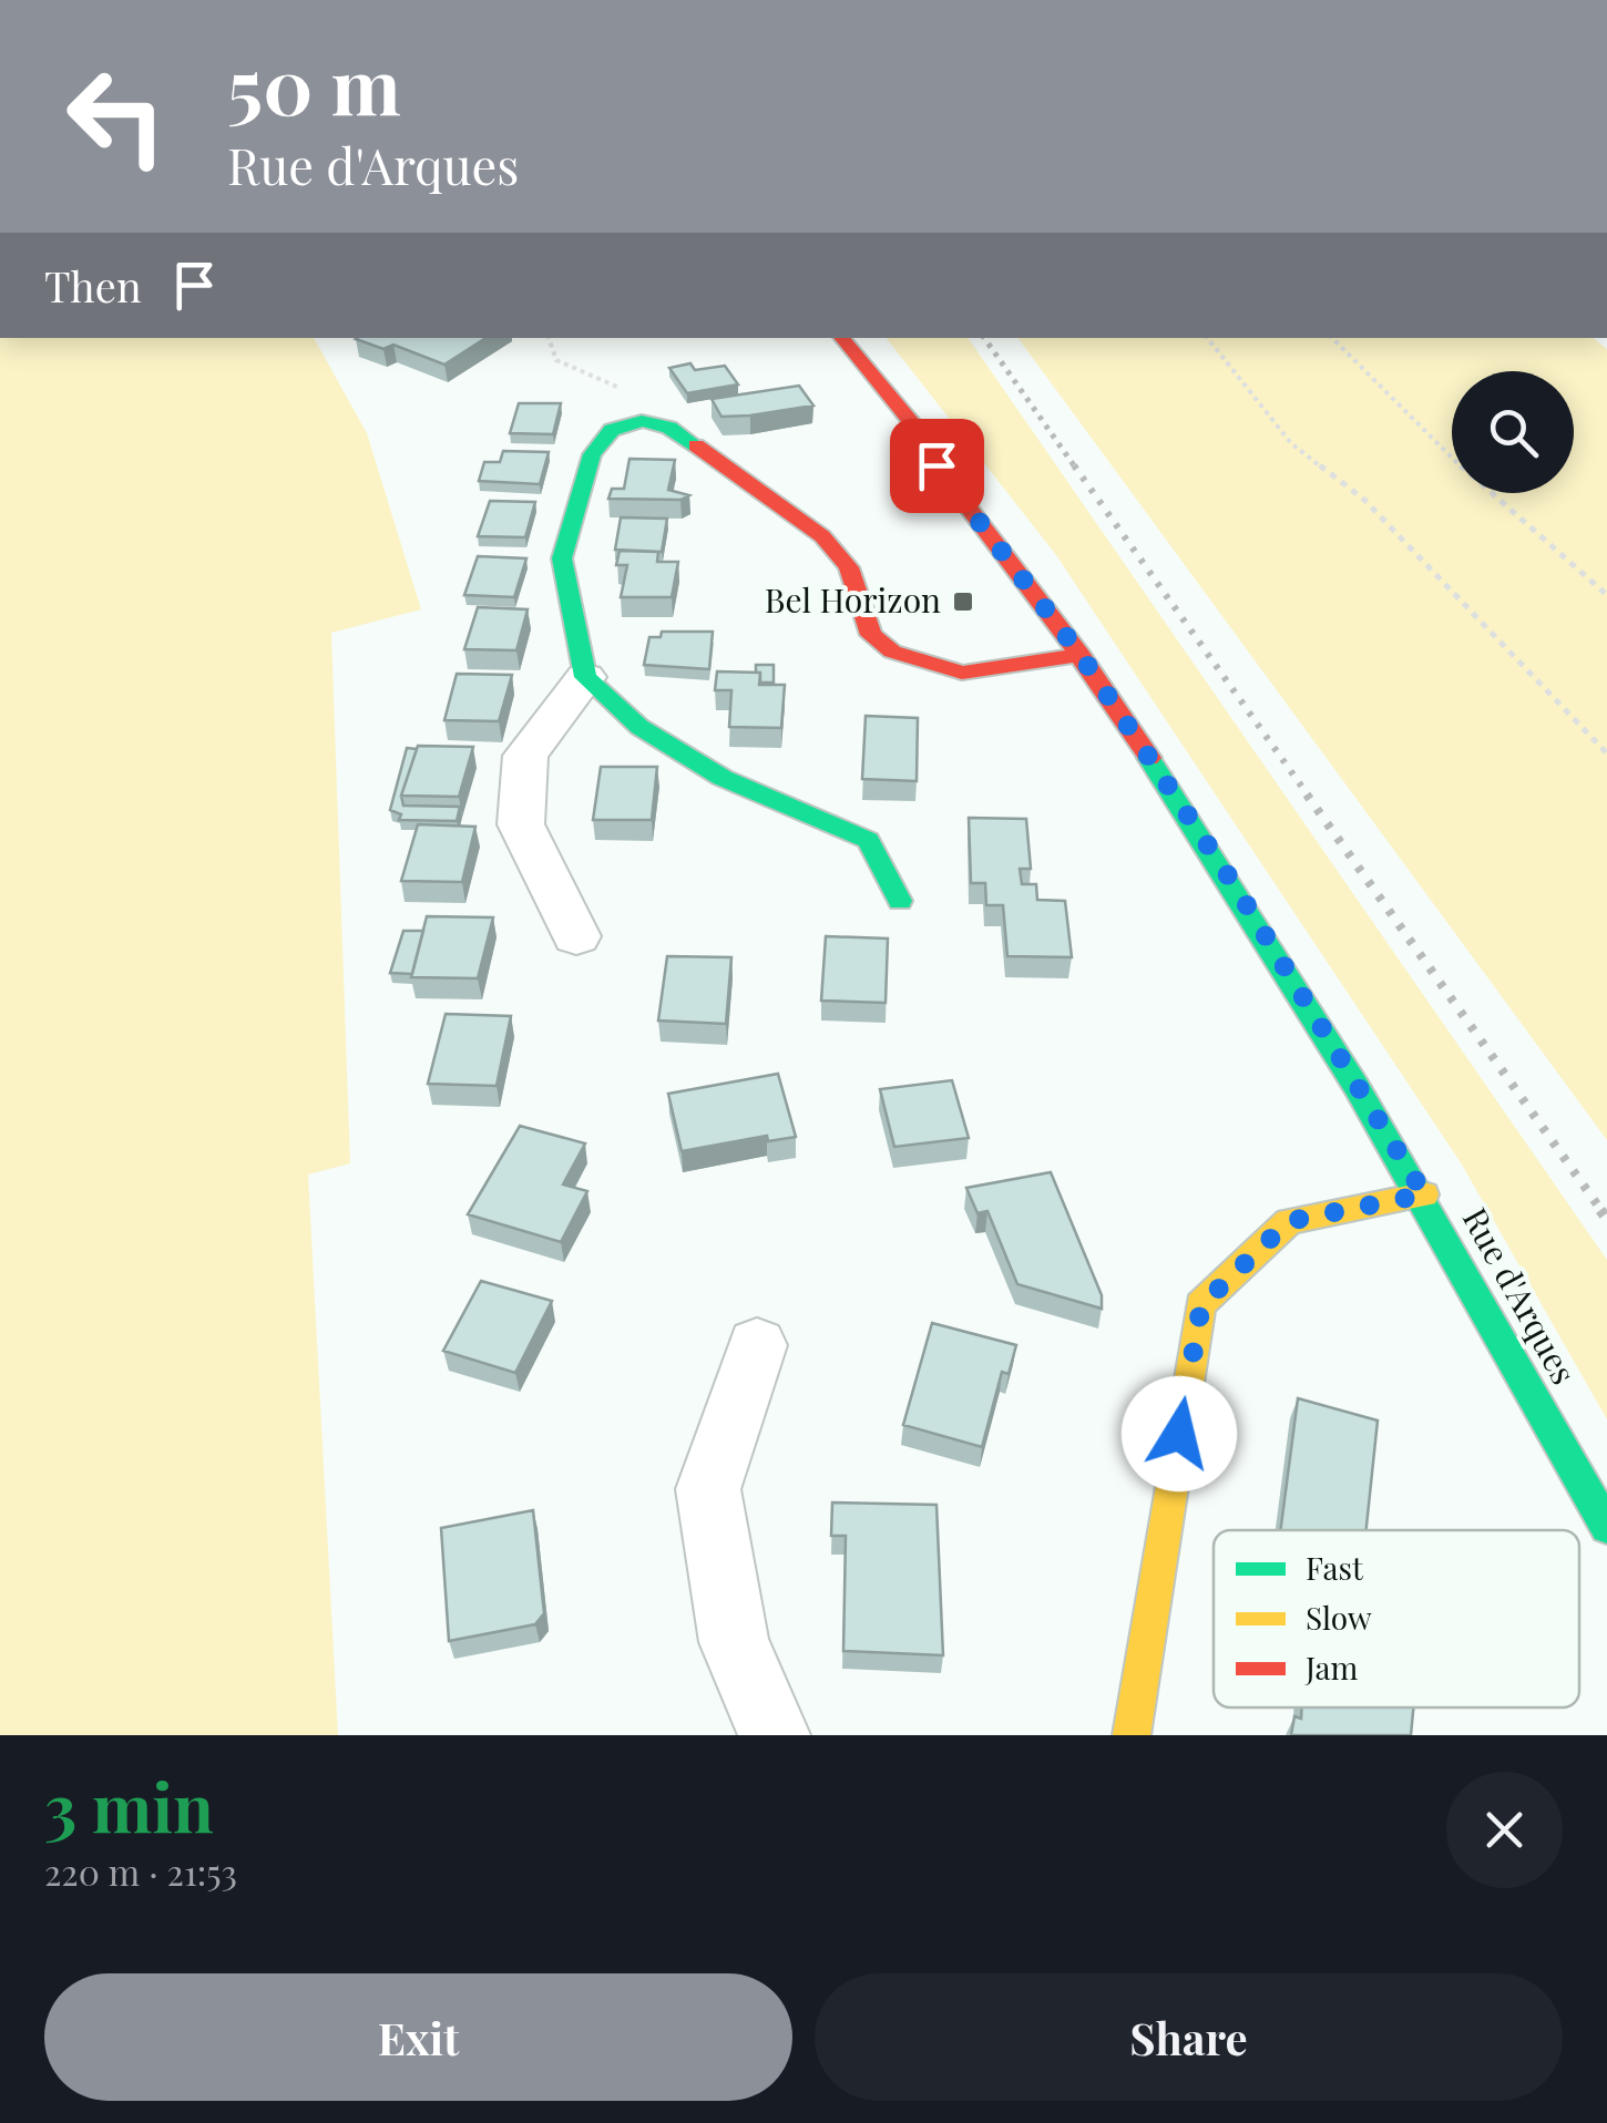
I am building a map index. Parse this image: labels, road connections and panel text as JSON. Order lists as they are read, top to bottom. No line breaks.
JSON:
{"streets":{"street":["Rue d'Arques"]},"places":{"transit":["Bel Horizon"]},"legend":["Fast","Slow","Jam"],"page":{"turn":["50 m","Rue d'Arques"],"then":"Then","heading":["3 min","220 m · 21:53"],"buttons":["Exit","Share"]}}
